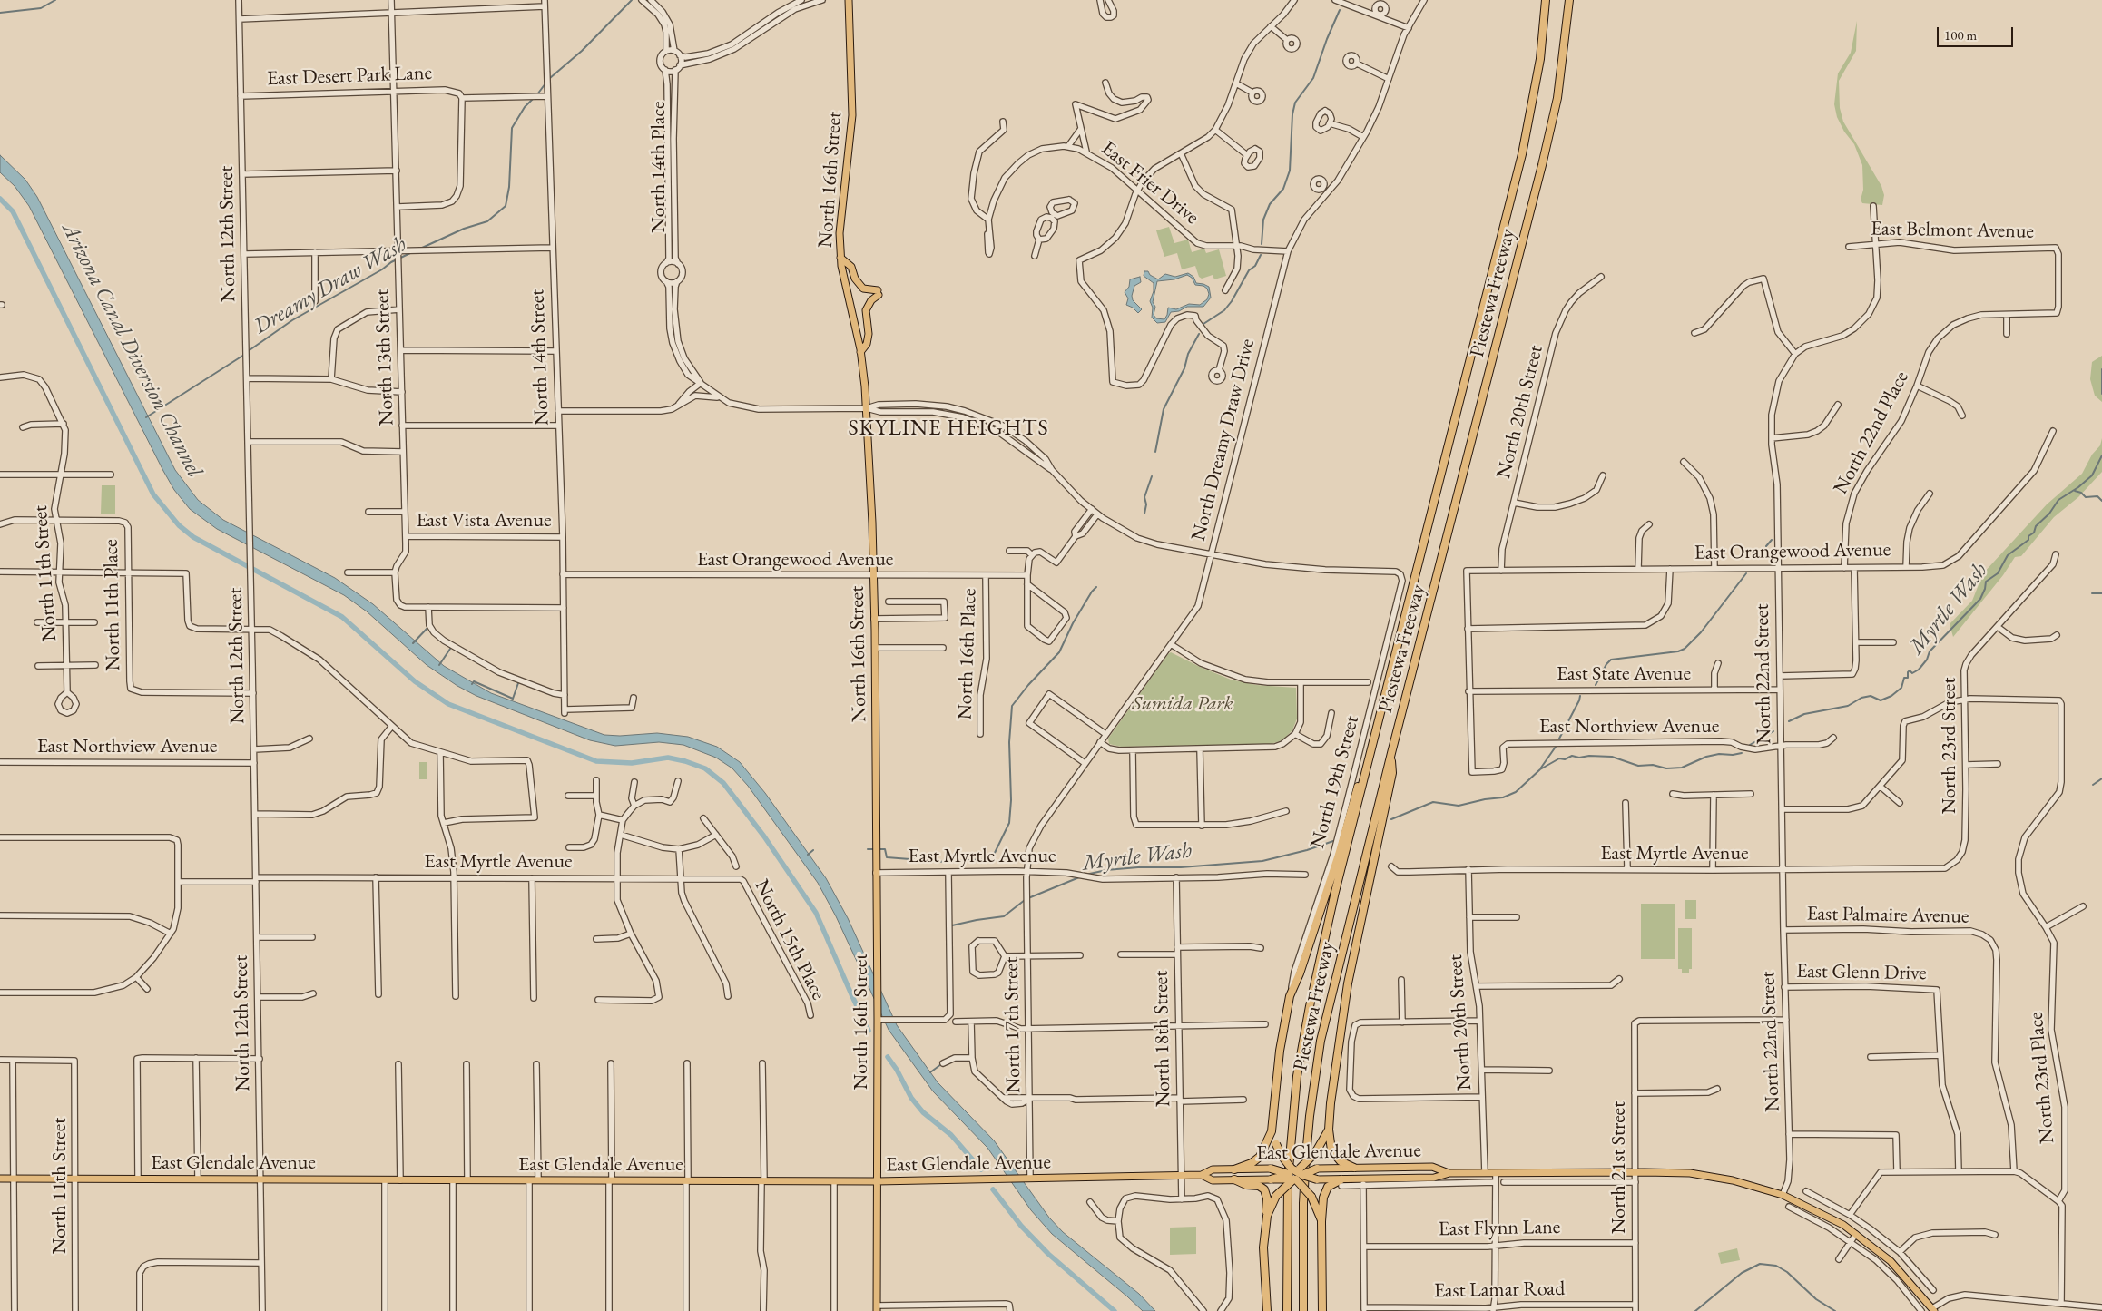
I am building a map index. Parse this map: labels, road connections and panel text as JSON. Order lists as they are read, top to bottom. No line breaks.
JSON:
{"streets":{"highway":["Piestewa Freeway"],"main road":["North 16th Street","East Glendale Avenue"],"street":["East Desert Park Lane","North 14th Place","East Frier Drive","East Belmont Avenue","North 12th Street","North 13th Street","North 14th Street","North 20th Street","North 22nd Place","North Dreamy Draw Drive","East Vista Avenue","East Orangewood Avenue","North 11th Street","North 11th Place","North 16th Place","East State Avenue","North 22nd Street","East Northview Avenue","North 23rd Street","North 19th Street","East Myrtle Avenue","East Palmaire Avenue","North 15th Place","East Glenn Drive","North 17th Street","North 18th Street","North 23rd Place","North 21st Street","East Flynn Lane","East Lamar Road"]},"crossings":[["East Desert Park Lane","North 12th Street"],["East Desert Park Lane","North 13th Street"],["East Desert Park Lane","North 14th Street"],["North 16th Street","East Orangewood Avenue"],["North 16th Street","East Myrtle Avenue"],["North 16th Street","East Glendale Avenue"],["East Frier Drive","North Dreamy Draw Drive"],["East Belmont Avenue","North 22nd Place"],["North 12th Street","North 11th Place"],["North 12th Street","East Northview Avenue"],["North 12th Street","East Myrtle Avenue"],["North 12th Street","East Glendale Avenue"],["North 13th Street","East Vista Avenue"],["North 14th Street","East Vista Avenue"],["North 14th Street","East Orangewood Avenue"],["North 20th Street","East Orangewood Avenue"],["North 20th Street","East Myrtle Avenue"],["North 20th Street","East Glendale Avenue"],["North 22nd Place","East Orangewood Avenue"],["North Dreamy Draw Drive","North 19th Street"],["North Dreamy Draw Drive","East Myrtle Avenue"],["North Dreamy Draw Drive","North 17th Street"],["East Orangewood Avenue","North 16th Place"],["East Orangewood Avenue","North 22nd Street"],["North 11th Street","North 11th Place"],["North 11th Street","East Glendale Avenue"],["East State Avenue","North 22nd Street"],["East State Avenue","East Northview Avenue"],["North 22nd Street","East Northview Avenue"],["North 22nd Street","East Myrtle Avenue"],["North 22nd Street","East Palmaire Avenue"],["North 22nd Street","East Glenn Drive"],["North 22nd Street","East Glendale Avenue"],["North 22nd Street","North 21st Street"],["North 23rd Street","East Myrtle Avenue"],["North 23rd Street","North 23rd Place"],["East Myrtle Avenue","North 15th Place"],["East Myrtle Avenue","North 17th Street"],["East Myrtle Avenue","North 18th Street"],["North 17th Street","East Glendale Avenue"],["North 18th Street","East Glendale Avenue"],["East Glendale Avenue","North 21st Street"],["North 21st Street","East Flynn Lane"],["North 21st Street","East Lamar Road"]],"districts":["SKYLINE HEIGHTS"],"water":["Dreamy Draw Wash","Arizona Canal Diversion Channel","Myrtle Wash"],"parks":["Sumida Park"],"scale_bar":"100 m"}
